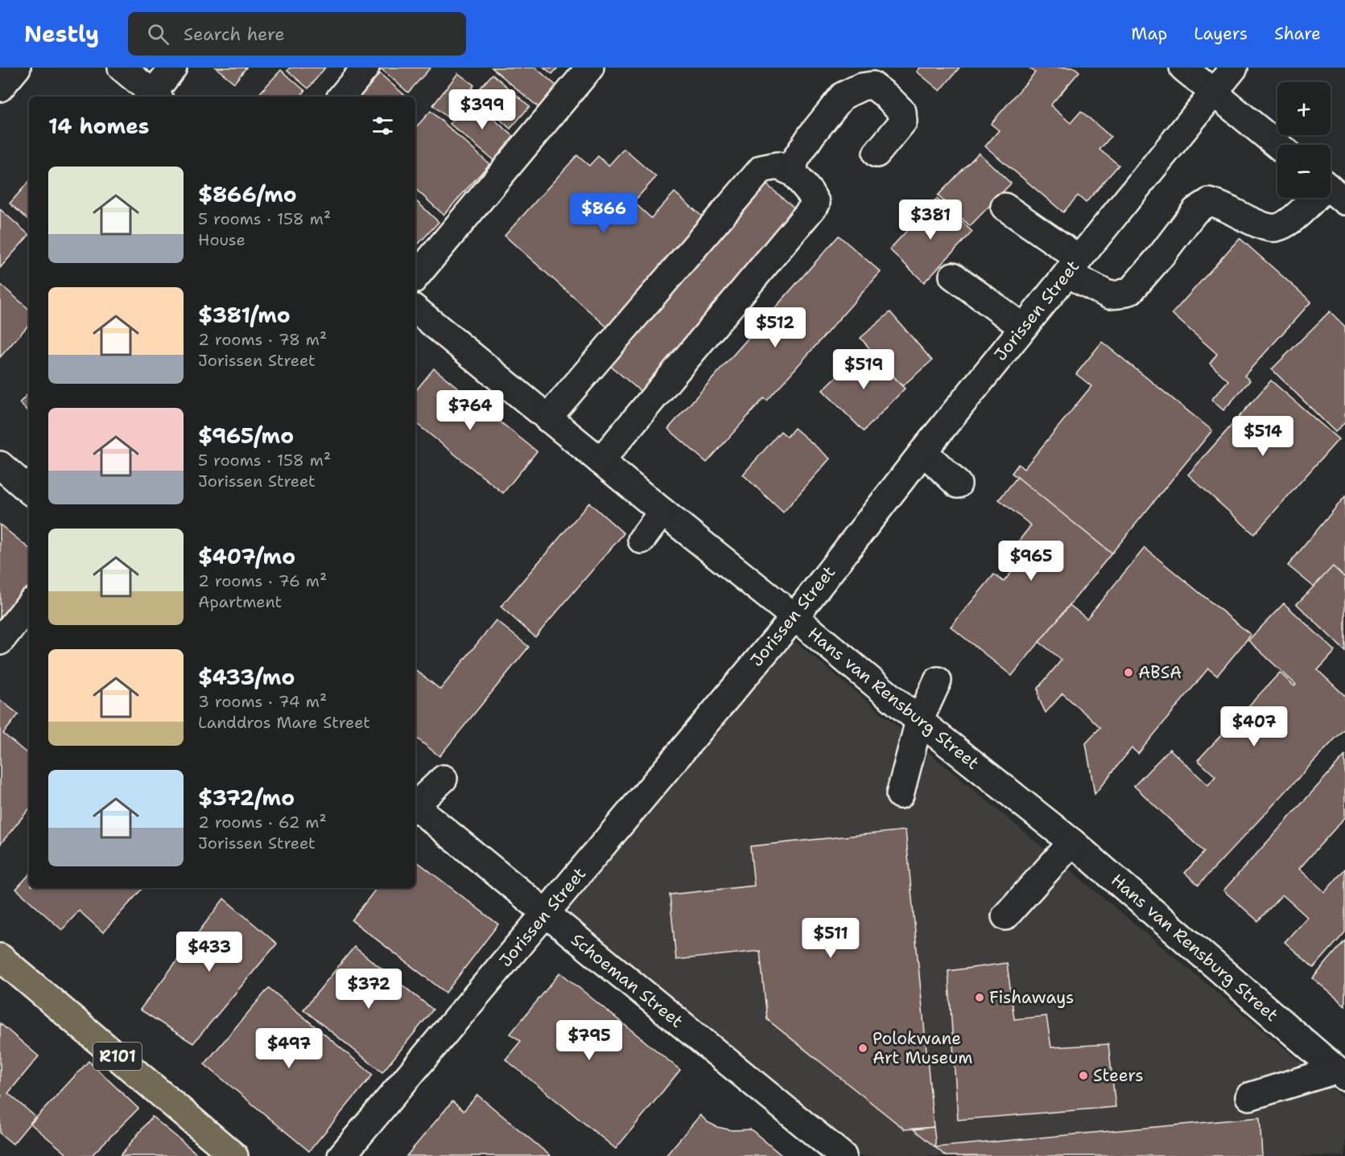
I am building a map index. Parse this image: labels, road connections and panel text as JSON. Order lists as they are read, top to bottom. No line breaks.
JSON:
{"streets":{"main road":["R101"],"street":["Jorissen Street","Hans van Rensburg Street","Schoeman Street"]},"crossings":[["Jorissen Street","Hans van Rensburg Street"],["Jorissen Street","Schoeman Street"]],"places":["ABSA","Fishaways","Polokwane Art Museum","Steers"],"page":{"header":"Nestly","search":"Search here","nav":["Map","Layers","Share"],"map_buttons":["+","−"],"price":["$399","$866","$381","$512","$519","$764","$514","$965","$407","$511","$433","$372","$795","$497"],"heading":"14 homes","list":[{"name":"$866/mo","note":"5 rooms · 158 m² · House"},{"name":"$381/mo","note":"2 rooms · 78 m² · Jorissen Street"},{"name":"$965/mo","note":"5 rooms · 158 m² · Jorissen Street"},{"name":"$407/mo","note":"2 rooms · 76 m² · Apartment"},{"name":"$433/mo","note":"3 rooms · 74 m² · Landdros Mare Street"},{"name":"$372/mo","note":"2 rooms · 62 m² · Jorissen Street"}]}}
